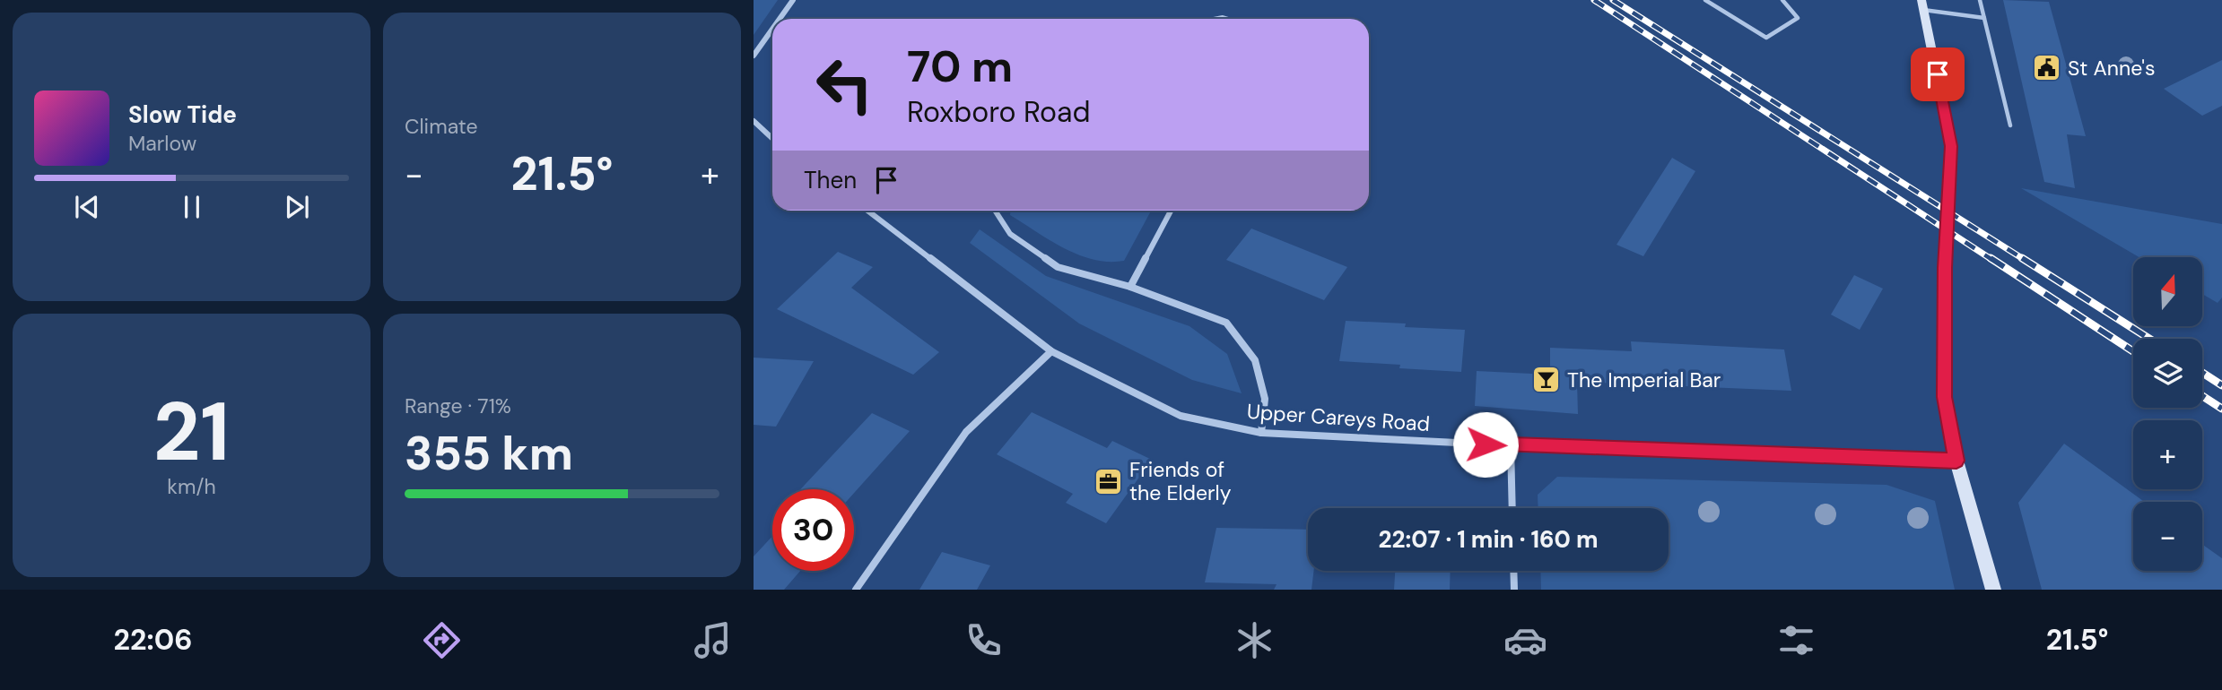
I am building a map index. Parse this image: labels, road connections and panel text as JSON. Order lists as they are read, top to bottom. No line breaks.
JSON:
{"streets":{"street":["Upper Careys Road"]},"places":{"public building":["St Anne's"],"bar":["The Imperial Bar"],"office":["Friends of the Elderly"]},"north":"top","page":{"tile":["Climate",["21","km/h"],["Range · 71%","355 km"]],"turn":["70 m","Roxboro Road"],"song":["Slow Tide","Marlow"],"heat":["−","21.5°","+"],"then":"Then","map_buttons":["+","−"],"limit":"30","trip":"22:07 · 1 min · 160 m","tabs":["22:06","21.5°"]}}
